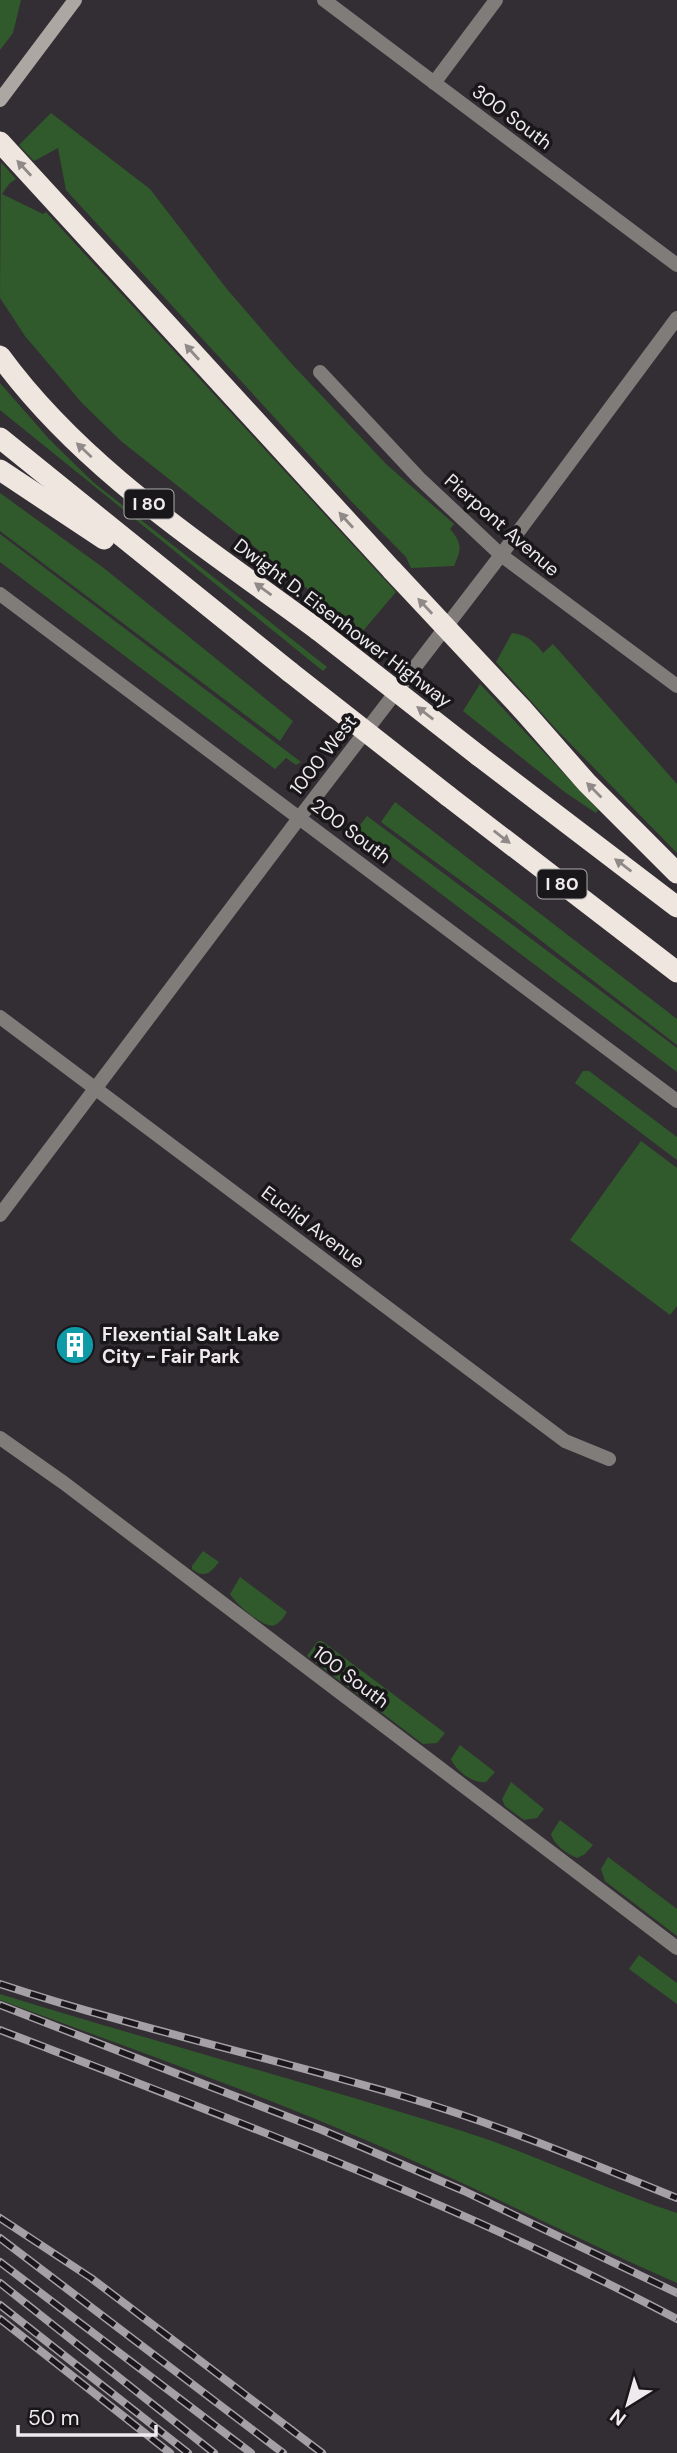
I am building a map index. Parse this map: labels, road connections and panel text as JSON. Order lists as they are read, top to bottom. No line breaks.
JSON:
{"streets":{"highway":["I 80","Dwight D. Eisenhower Highway"],"street":["300 South","Pierpont Avenue","1000 West","200 South","Euclid Avenue","100 South"]},"crossings":[["Pierpont Avenue","1000 West"],["1000 West","200 South"],["1000 West","Euclid Avenue"]],"places":{"building":["Flexential Salt Lake City - Fair Park"]},"scale_bar":"50 m","north":"bottom left"}
